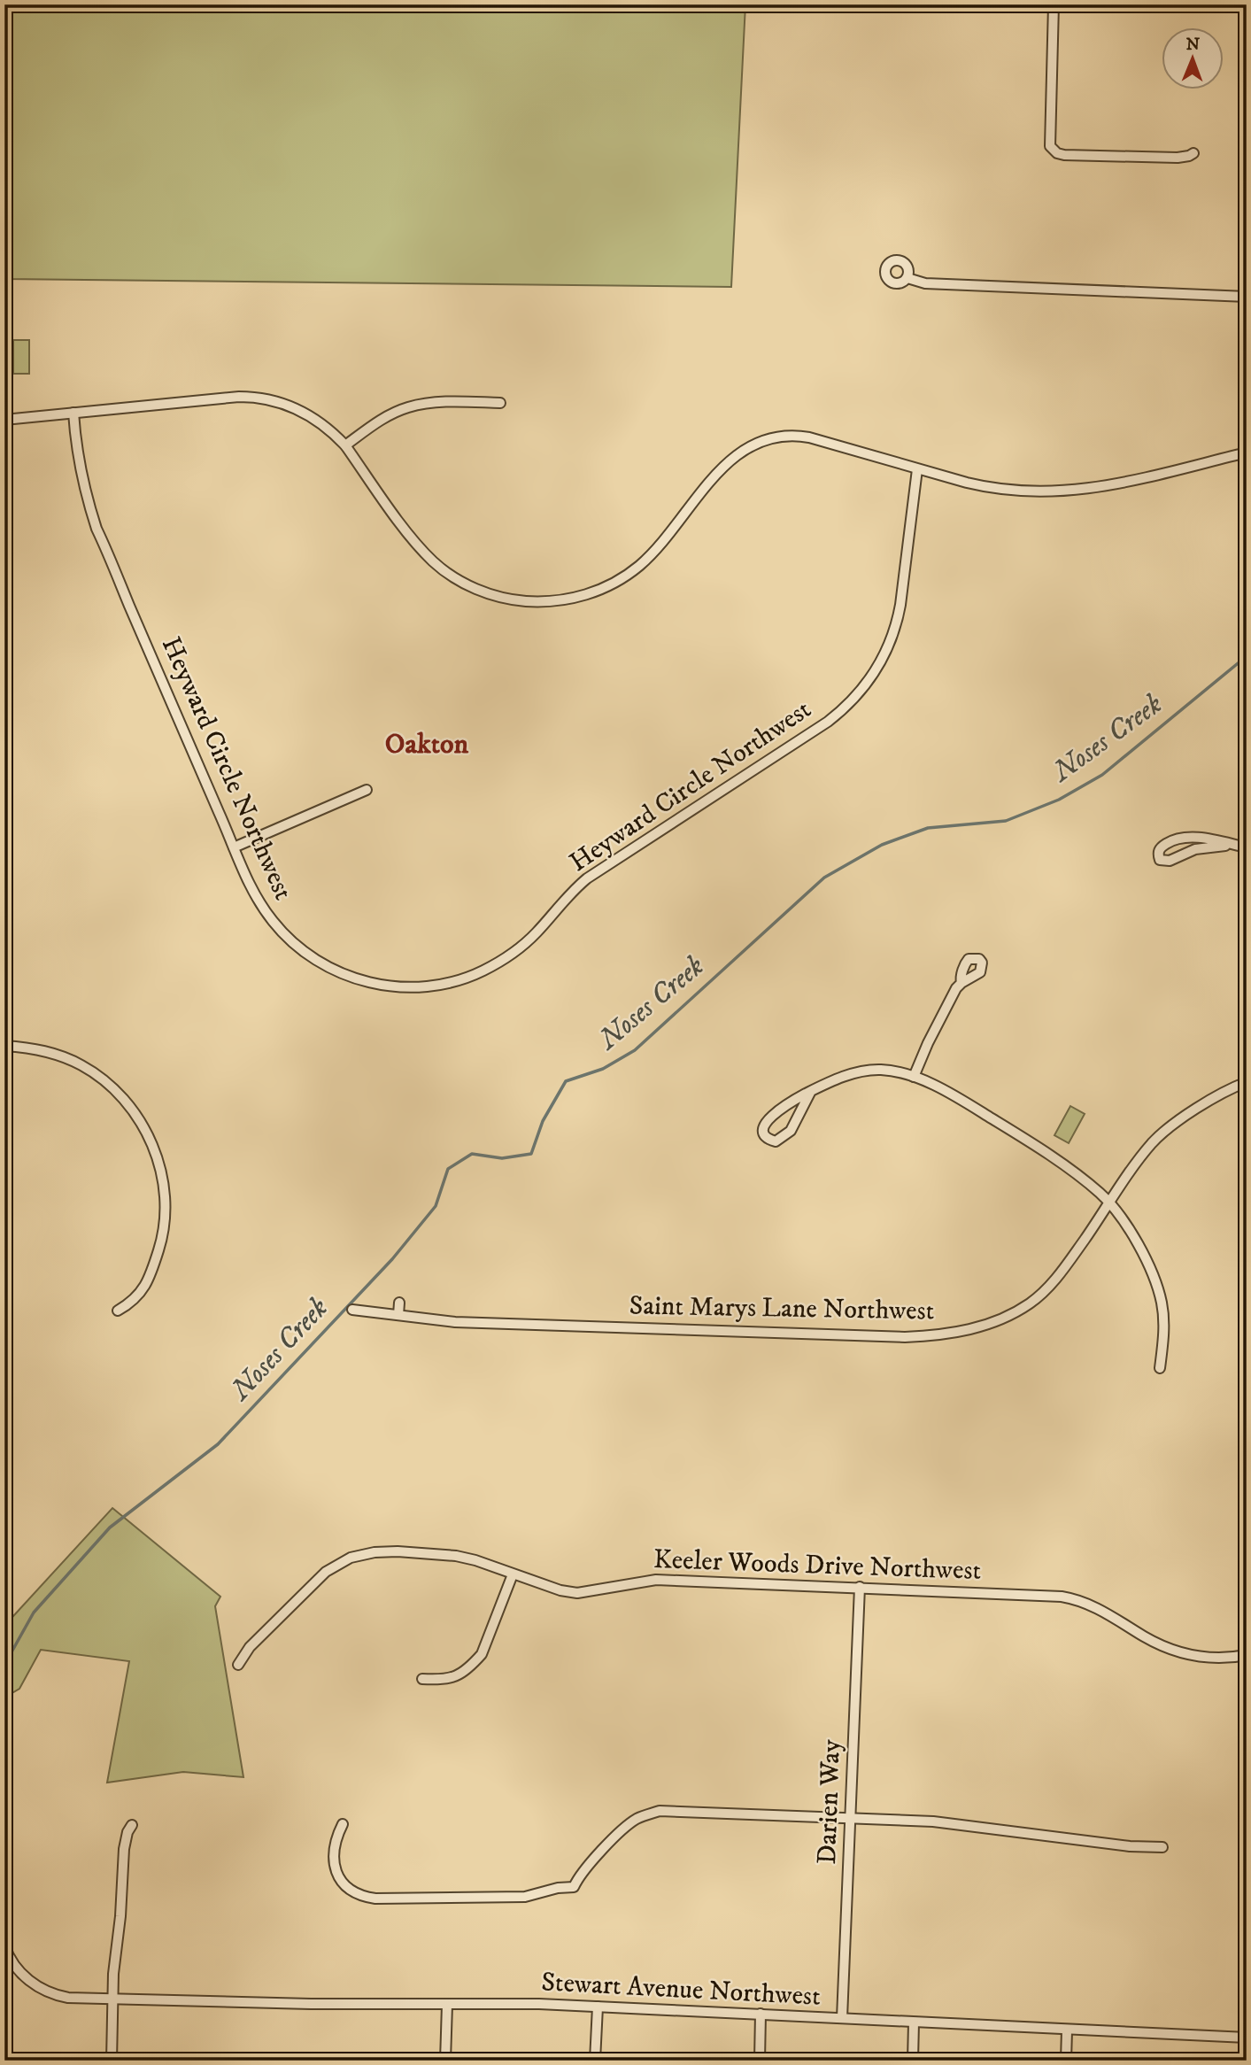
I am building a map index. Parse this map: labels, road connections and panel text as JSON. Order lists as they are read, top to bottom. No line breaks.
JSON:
{"streets":{"street":["Heyward Circle Northwest","Saint Marys Lane Northwest","Keeler Woods Drive Northwest","Darien Way","Stewart Avenue Northwest"]},"crossings":[["Keeler Woods Drive Northwest","Darien Way"],["Darien Way","Stewart Avenue Northwest"]],"districts":["Oakton"],"water":["Noses Creek"],"north":"top"}
